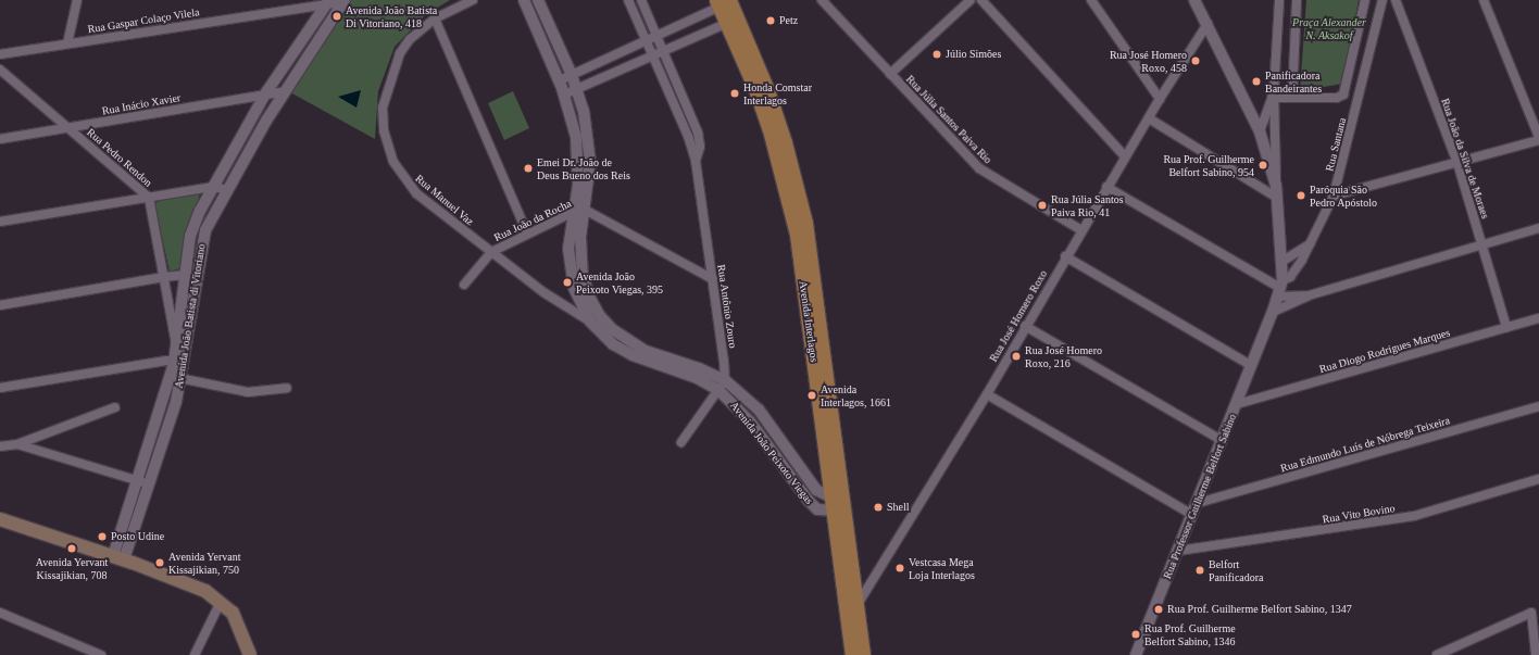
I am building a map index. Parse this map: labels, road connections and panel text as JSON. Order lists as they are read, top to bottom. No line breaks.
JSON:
{"streets":{"main road":["Avenida Interlagos"],"street":["Rua Gaspar Colaço Vilela","Rua Inácio Xavier","Rua Júlia Santos Paiva Rio","Rua Santana","Rua Pedro Rendon","Rua João da Silva de Moraes","Rua Manuel Vaz","Rua João da Rocha","Rua Antônio Zouro","Avenida João Batista di Vitoriano","Rua José Homero Roxo","Rua Diogo Rodrigues Marques","Rua Edmundo Luís de Nóbrega Teixeira","Avenida João Peixoto Viegas","Rua Professor Guilherme Belfort Sabino","Rua Vito Bovino"]},"crossings":[["Rua Gaspar Colaço Vilela","Avenida João Batista di Vitoriano"],["Rua Inácio Xavier","Rua Pedro Rendon"],["Rua Inácio Xavier","Avenida João Batista di Vitoriano"],["Rua Júlia Santos Paiva Rio","Rua José Homero Roxo"],["Rua Santana","Rua Professor Guilherme Belfort Sabino"],["Rua Pedro Rendon","Avenida João Batista di Vitoriano"],["Rua João da Silva de Moraes","Rua Diogo Rodrigues Marques"],["Rua Manuel Vaz","Rua João da Rocha"],["Rua Manuel Vaz","Avenida João Peixoto Viegas"],["Rua João da Rocha","Rua Antônio Zouro"],["Rua João da Rocha","Avenida João Peixoto Viegas"],["Rua Antônio Zouro","Avenida João Peixoto Viegas"],["Rua José Homero Roxo","Avenida Interlagos"],["Avenida Interlagos","Avenida João Peixoto Viegas"],["Rua Diogo Rodrigues Marques","Rua Professor Guilherme Belfort Sabino"],["Rua Edmundo Luís de Nóbrega Teixeira","Rua Professor Guilherme Belfort Sabino"],["Rua Professor Guilherme Belfort Sabino","Rua Vito Bovino"]],"parks":["Praça Alexander N. Aksakof"],"places":["Avenida João Batista Di Vitoriano, 418","Petz","Júlio Simões","Rua José Homero Roxo, 458","Panificadora Bandeirantes","Honda Comstar Interlagos","Rua Prof. Guilherme Belfort Sabino, 954","Emei Dr. João de Deus Bueno dos Reis","Paróquia São Pedro Apóstolo","Rua Júlia Santos Paiva Rio, 41","Avenida João Peixoto Viegas, 395","Rua José Homero Roxo, 216","Avenida Interlagos, 1661","Shell","Posto Udine","Avenida Yervant Kissajikian, 708","Avenida Yervant Kissajikian, 750","Vestcasa Mega Loja Interlagos","Belfort Panificadora","Rua Prof. Guilherme Belfort Sabino, 1347","Rua Prof. Guilherme Belfort Sabino, 1346"]}
